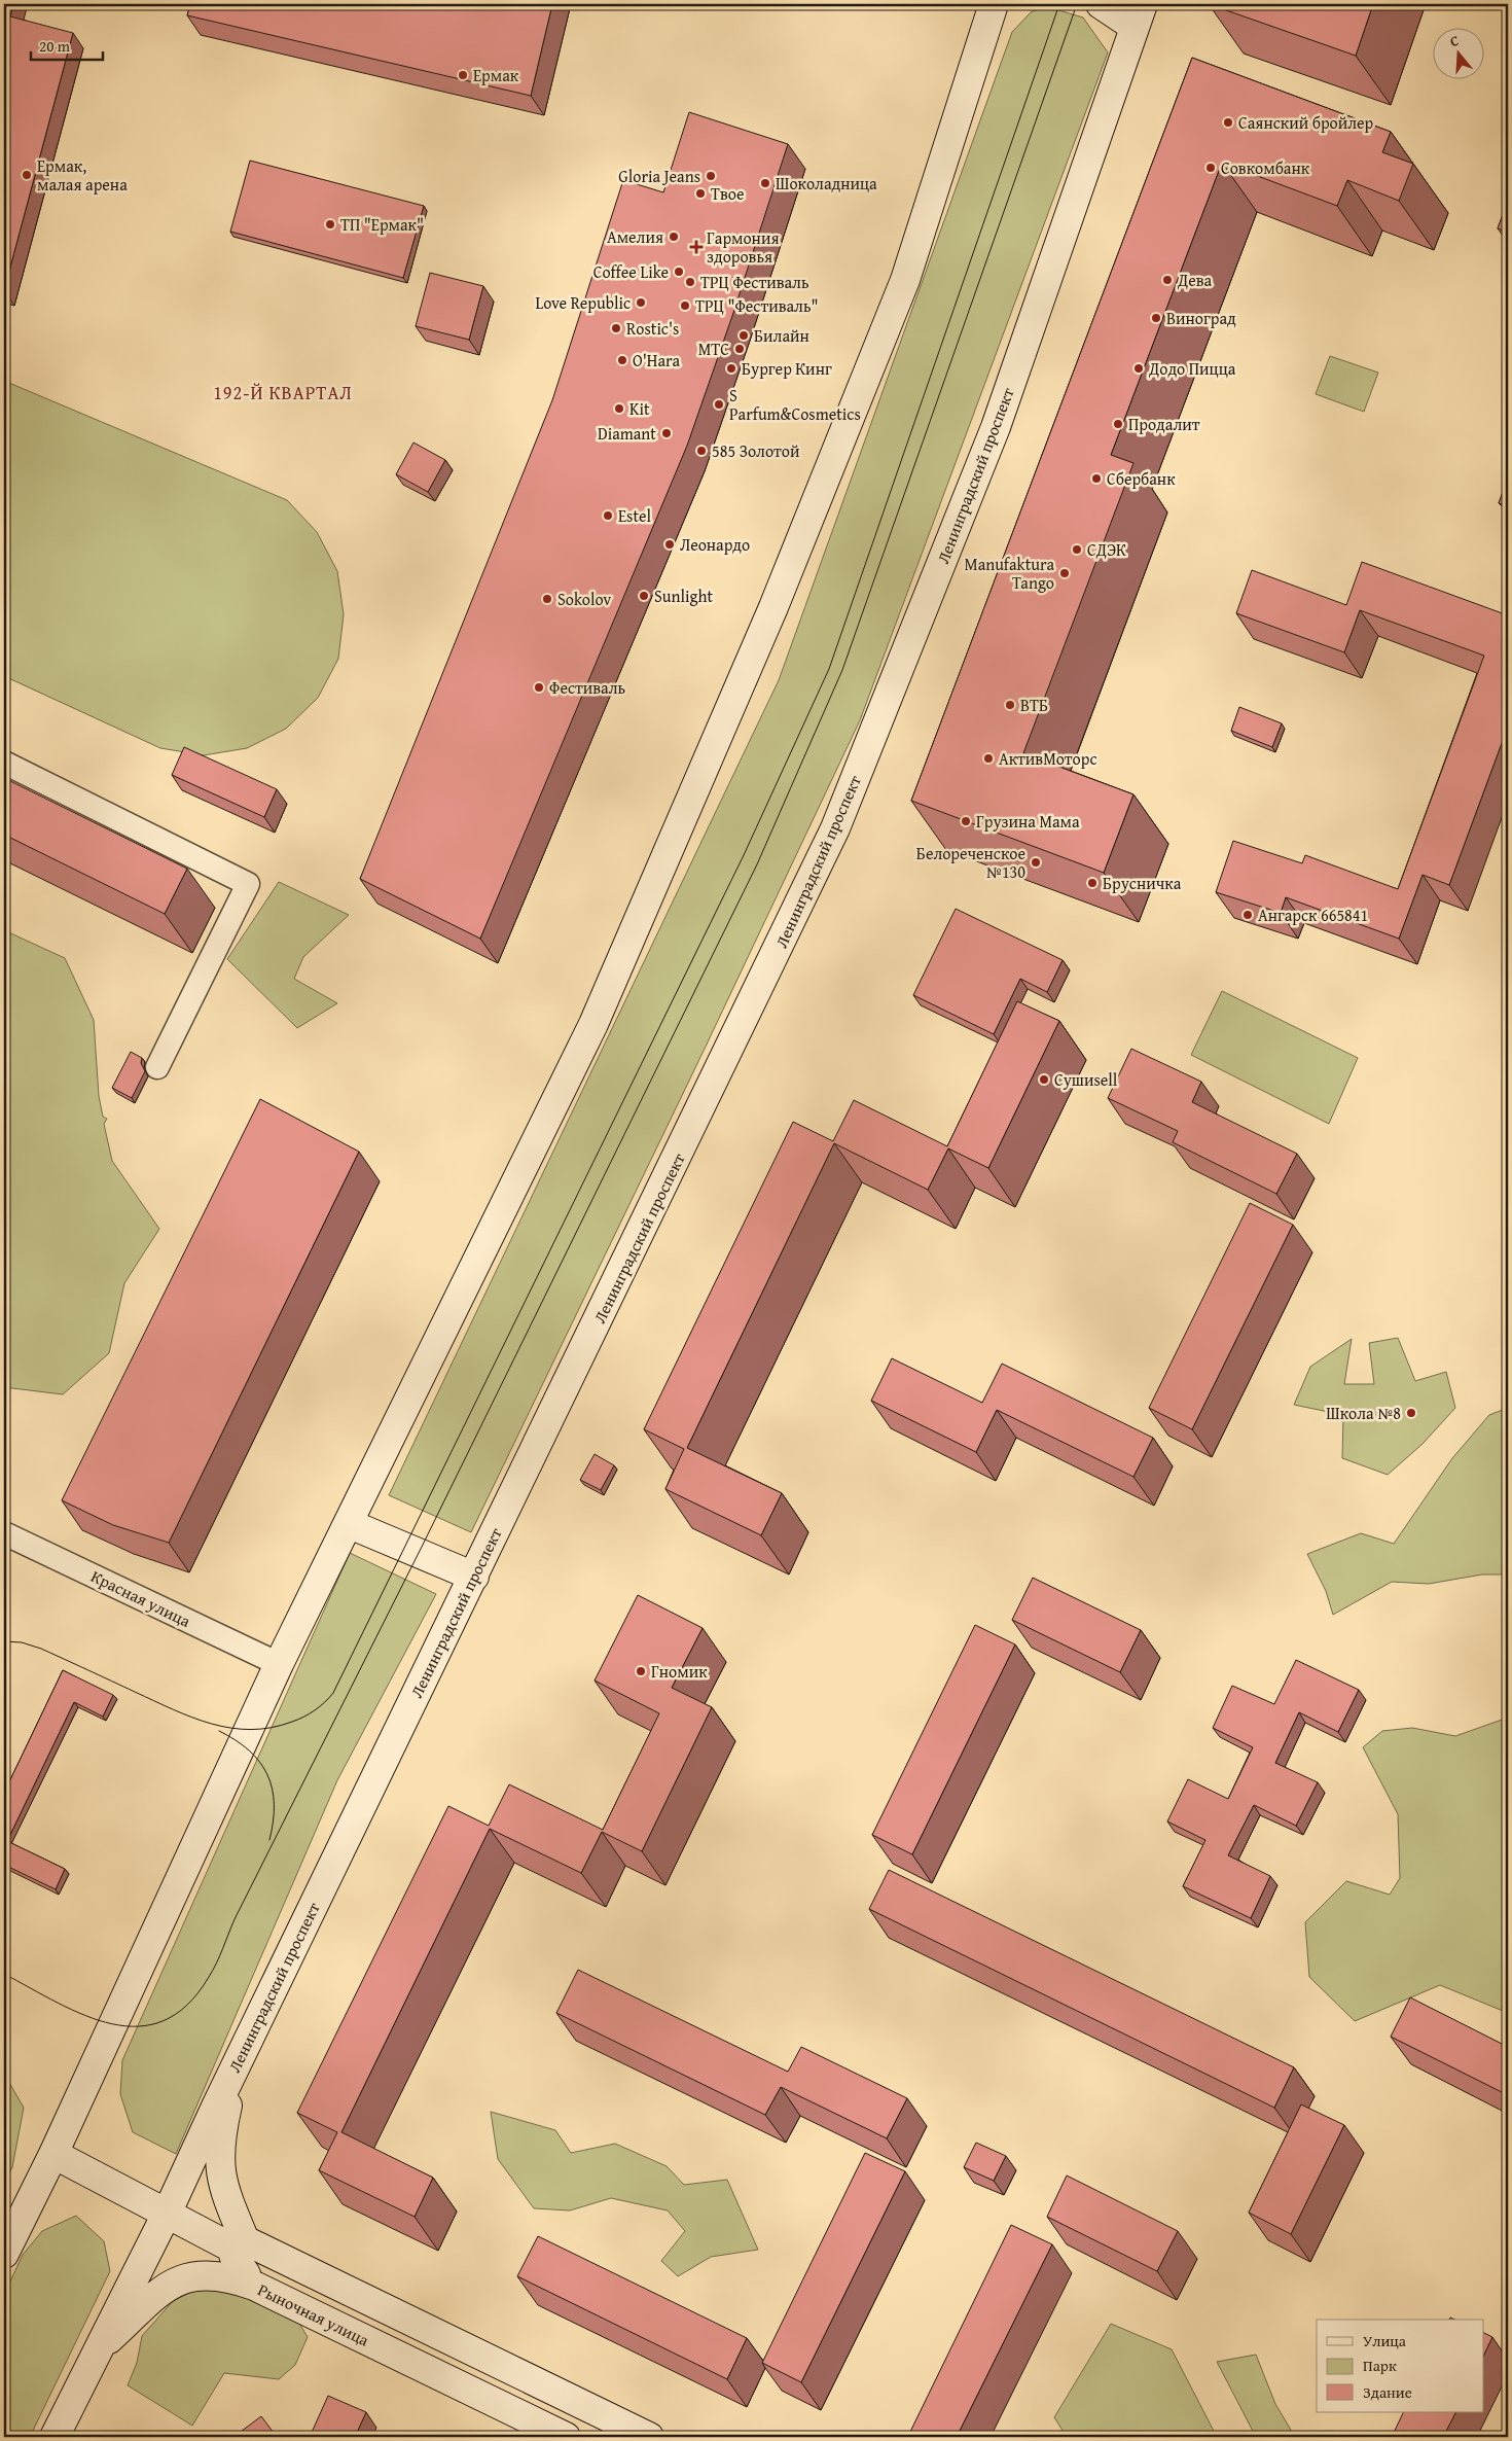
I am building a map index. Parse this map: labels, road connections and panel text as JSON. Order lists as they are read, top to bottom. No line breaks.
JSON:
{"streets":{"main road":["Ленинградский проспект","Рыночная улица"],"street":["Красная улица"]},"crossings":[["Ленинградский проспект","Рыночная улица"]],"districts":["192-Й КВАРТАЛ"],"places":{"other":["Ермак","Саянский бройлер","Совкомбанк","Ермак, малая арена","Gloria Jeans","Шоколадница","Твое","ТП \"Ермак\"","Амелия","Coffee Like","Дева","ТРЦ Фестиваль","Love Republic","ТРЦ \"Фестиваль\"","Виноград","Rostic's","Билайн","МТС","O'Hara","Бургер Кинг","Додо Пицца","S Parfum&Cosmetics","Kit","Продалит","Diamant","585 Золотой","Сбербанк","Estel","Леонардо","СДЭК","Manufaktura Tango","Sunlight","Sokolov","Фестиваль","ВТБ","АктивМоторс","Грузина Мама","Белореченское №130","Брусничка","Ангарск 665841","Сушиsell","Школа №8","Гномик"],"health":["Гармония здоровья"]},"legend":["Улица","Парк","Здание"],"scale_bar":"20 m","north":"top"}
